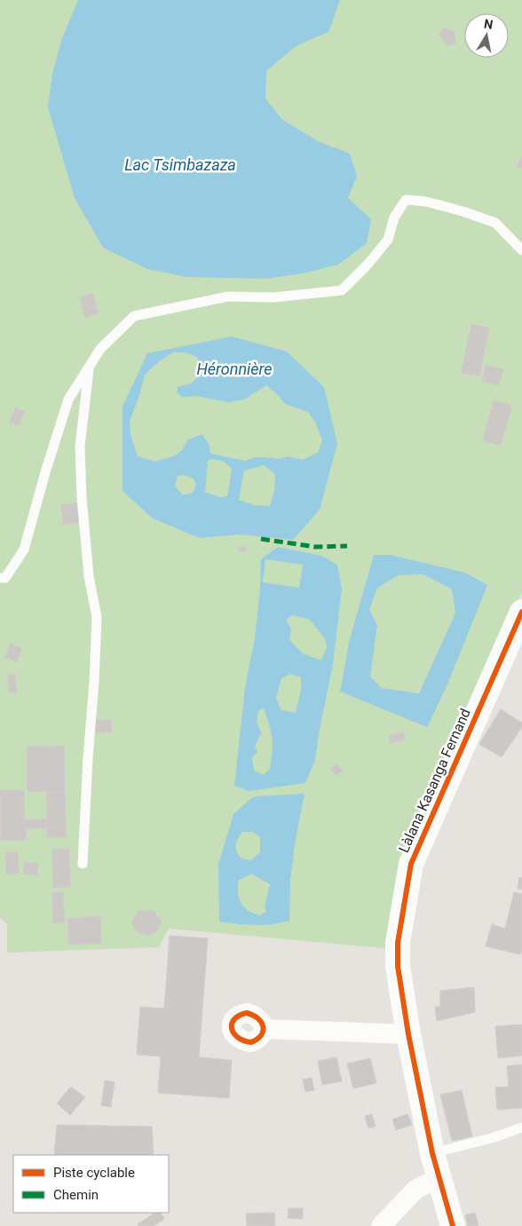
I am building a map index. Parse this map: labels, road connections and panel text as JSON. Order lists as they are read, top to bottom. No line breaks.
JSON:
{"streets":{"street":["Làlana Kasanga Fernand"]},"water":["Lac Tsimbazaza","Héronnière"],"legend":["Piste cyclable","Chemin"],"north":"top"}
